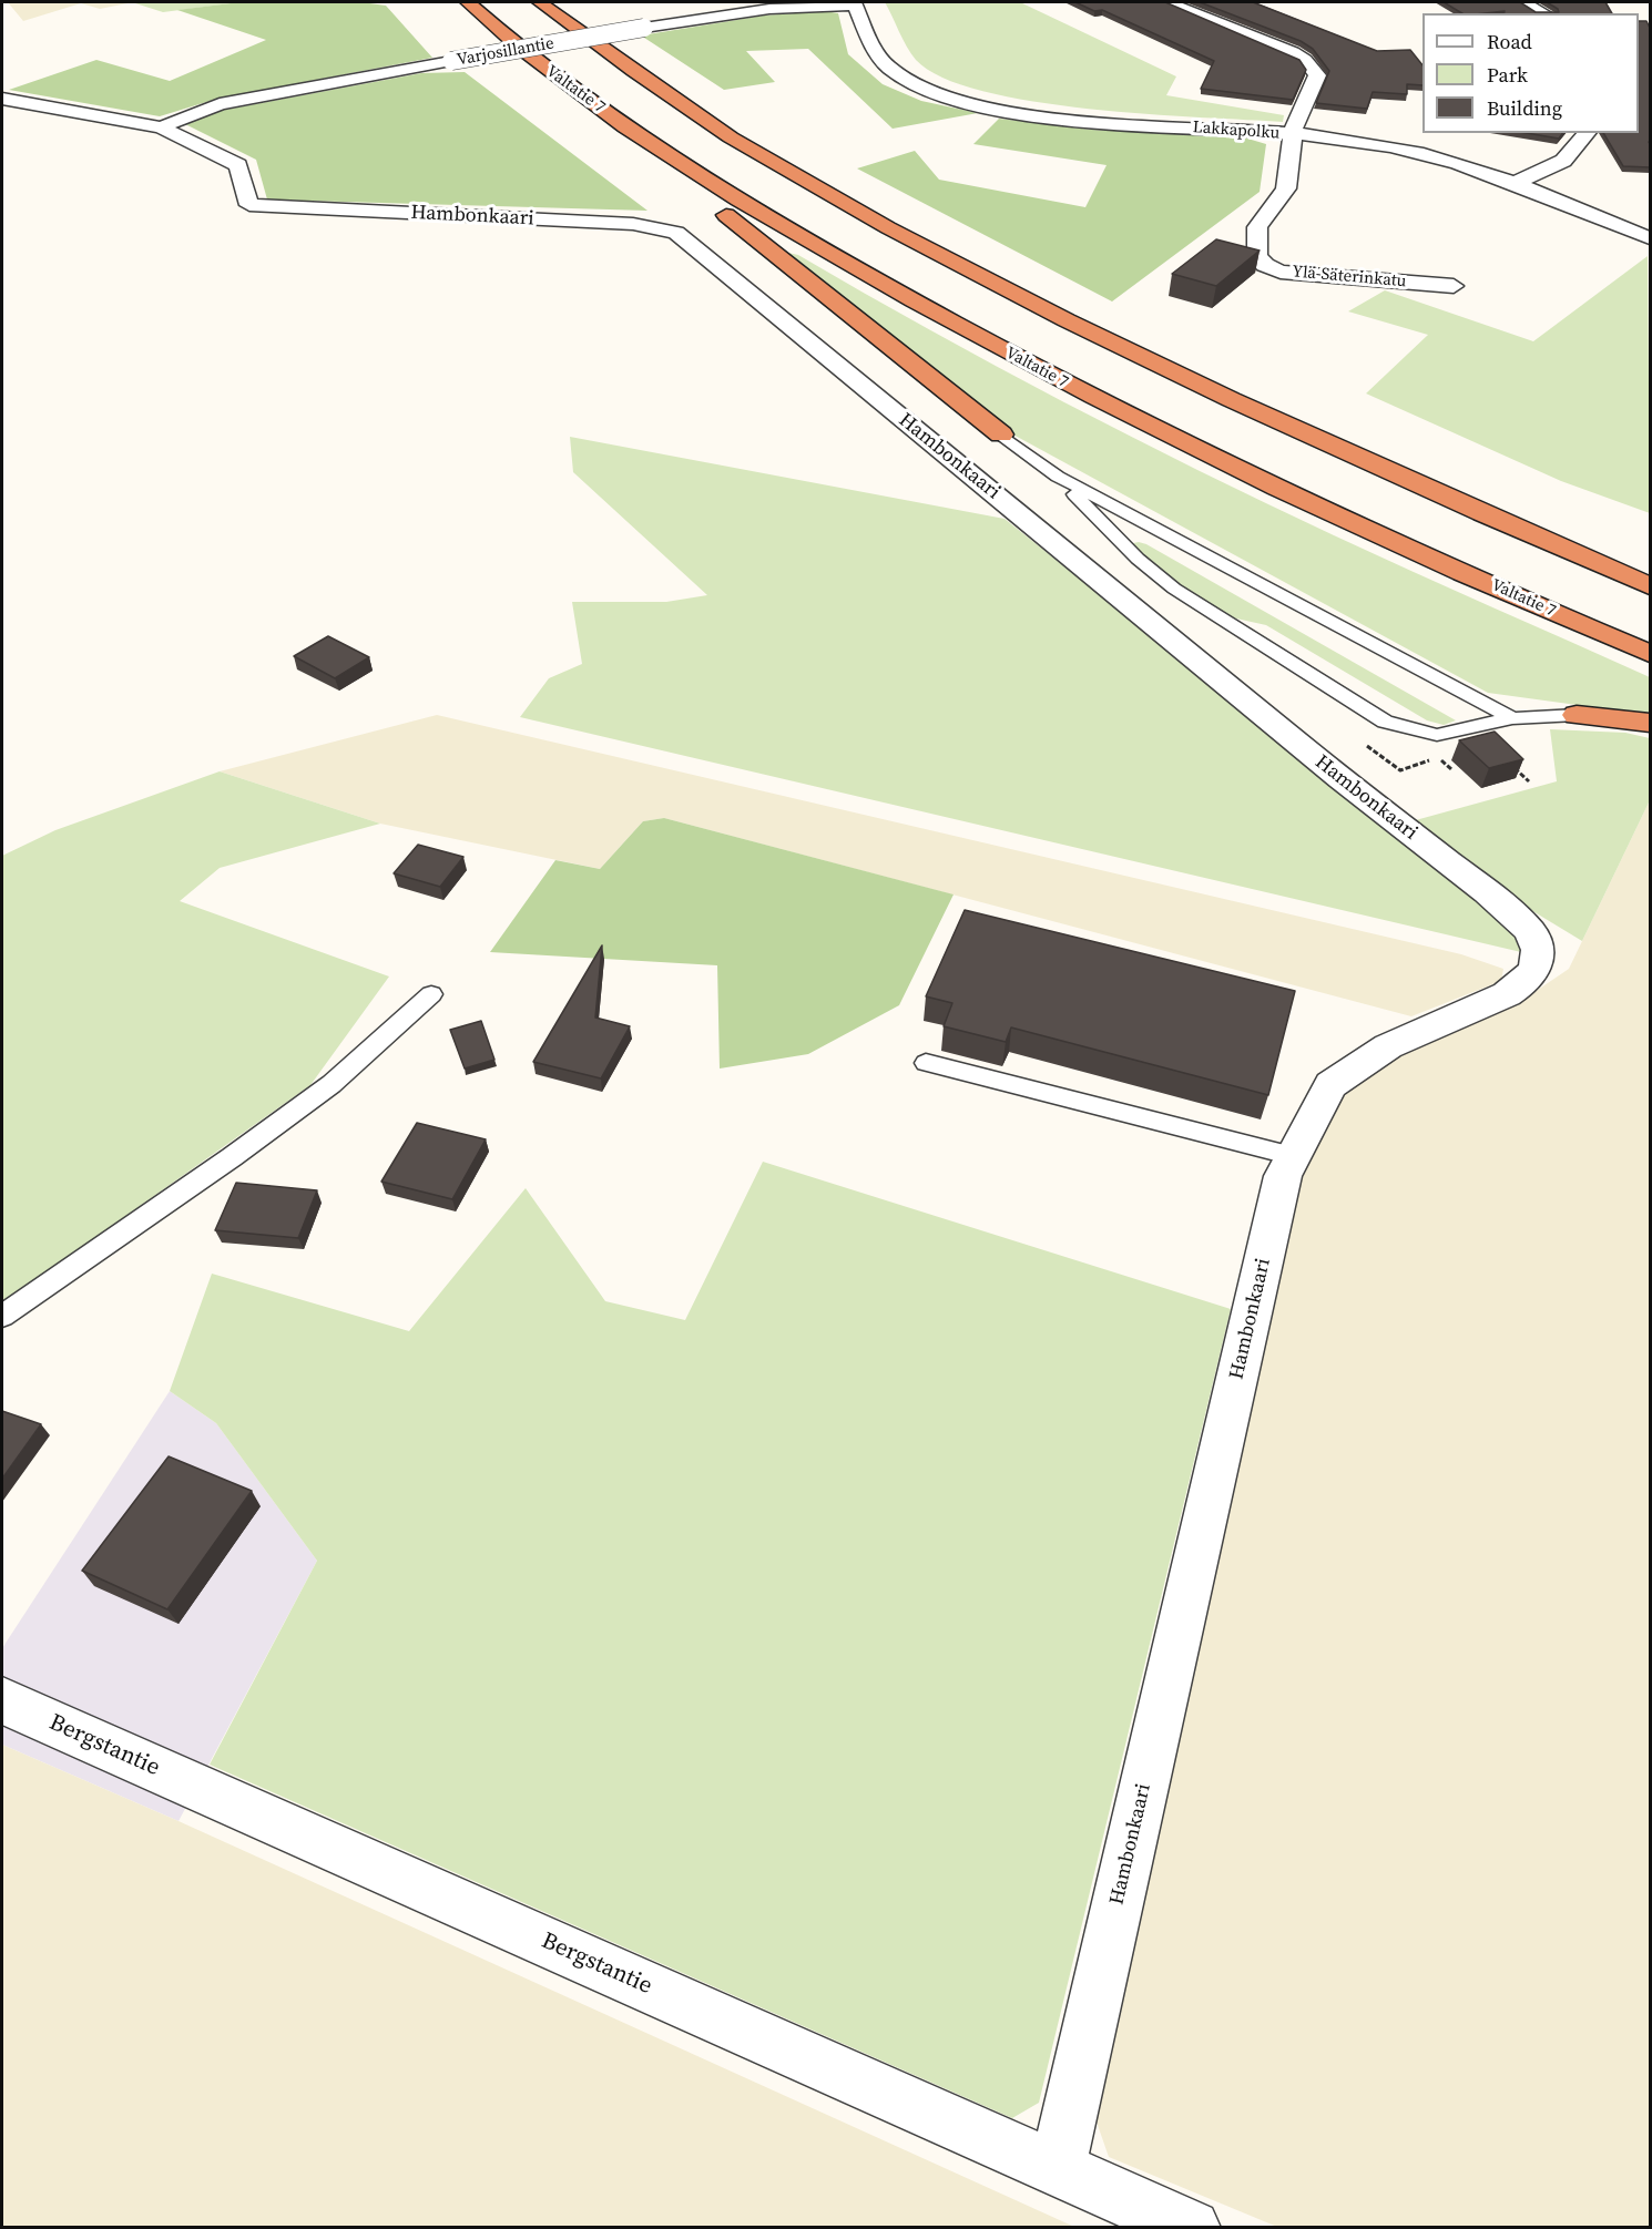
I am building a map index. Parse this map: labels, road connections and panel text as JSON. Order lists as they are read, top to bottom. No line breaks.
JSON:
{"streets":{"highway":["Valtatie 7"],"street":["Varjosillantie","Lakkapolku","Hambonkaari","Ylä-Säterinkatu","Bergstantie"]},"crossings":[["Varjosillantie","Lakkapolku"],["Varjosillantie","Hambonkaari"],["Lakkapolku","Ylä-Säterinkatu"],["Hambonkaari","Bergstantie"]],"legend":["Road","Park","Building"]}
